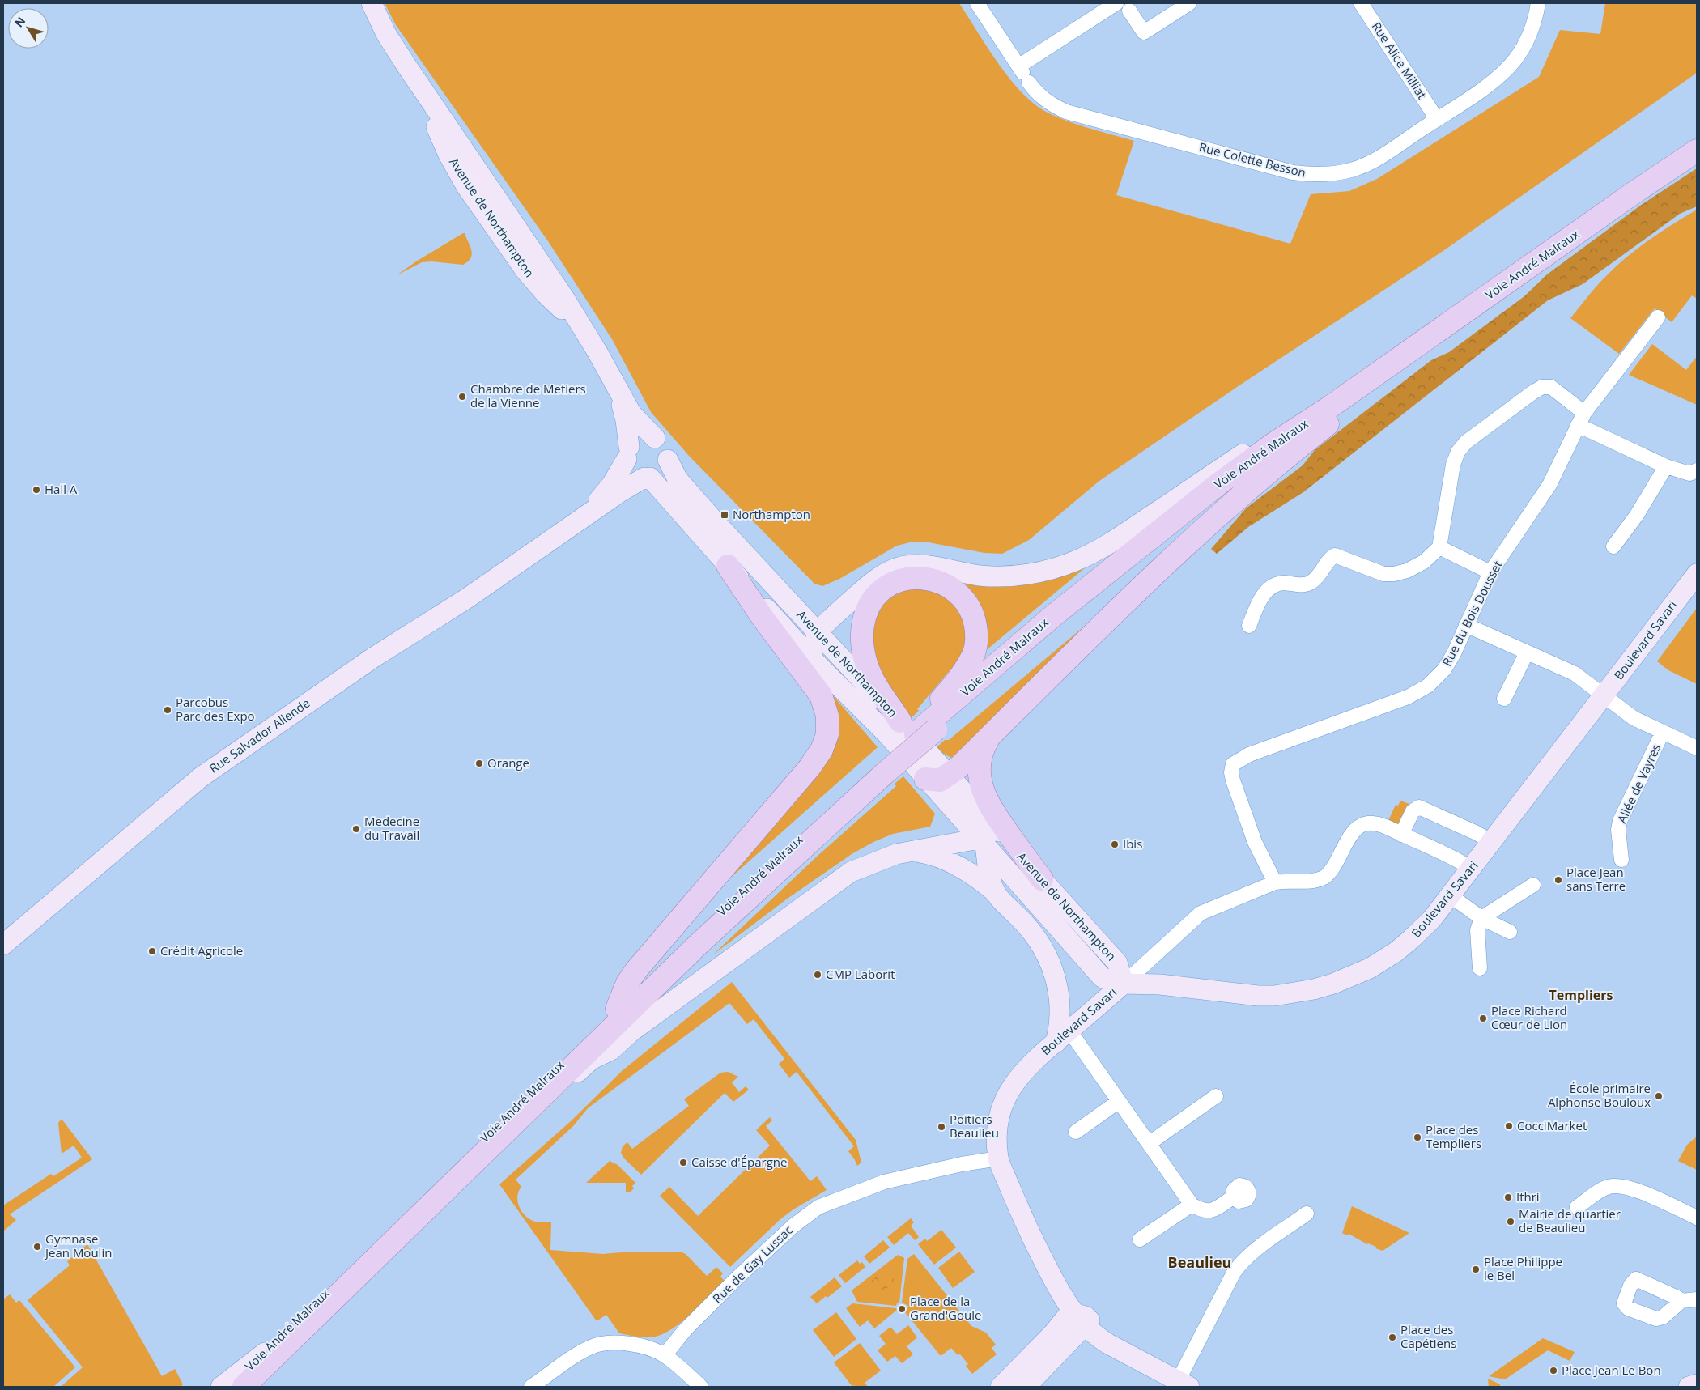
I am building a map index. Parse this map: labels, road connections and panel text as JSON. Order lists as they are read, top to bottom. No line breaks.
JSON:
{"streets":{"main road":["Voie André Malraux"],"street":["Rue Alice Milliat","Rue Colette Besson","Avenue de Northampton","Rue du Bois Dousset","Boulevard Savari","Rue Salvador Allende","Allée de Vayres","Rue de Gay Lussac"]},"crossings":[["Rue Alice Milliat","Rue Colette Besson"],["Avenue de Northampton","Voie André Malraux"],["Avenue de Northampton","Boulevard Savari"],["Avenue de Northampton","Rue Salvador Allende"],["Rue du Bois Dousset","Allée de Vayres"],["Boulevard Savari","Allée de Vayres"],["Boulevard Savari","Rue de Gay Lussac"]],"districts":["Templiers","Beaulieu"],"places":{"other":["Chambre de Metiers de la Vienne","Hall A","Parcobus Parc des Expo","Orange","Medecine du Travail","Ibis","Place Jean sans Terre","Crédit Agricole","CMP Laborit","Place Richard Cœur de Lion","École primaire Alphonse Bouloux","CocciMarket","Poitiers Beaulieu","Place des Templiers","Caisse d'Épargne","Ithri","Mairie de quartier de Beaulieu","Gymnase Jean Moulin","Place Philippe le Bel","Place de la Grand'Goule","Place des Capétiens","Place Jean Le Bon"],"transit":["Northampton"]},"north":"top left"}
